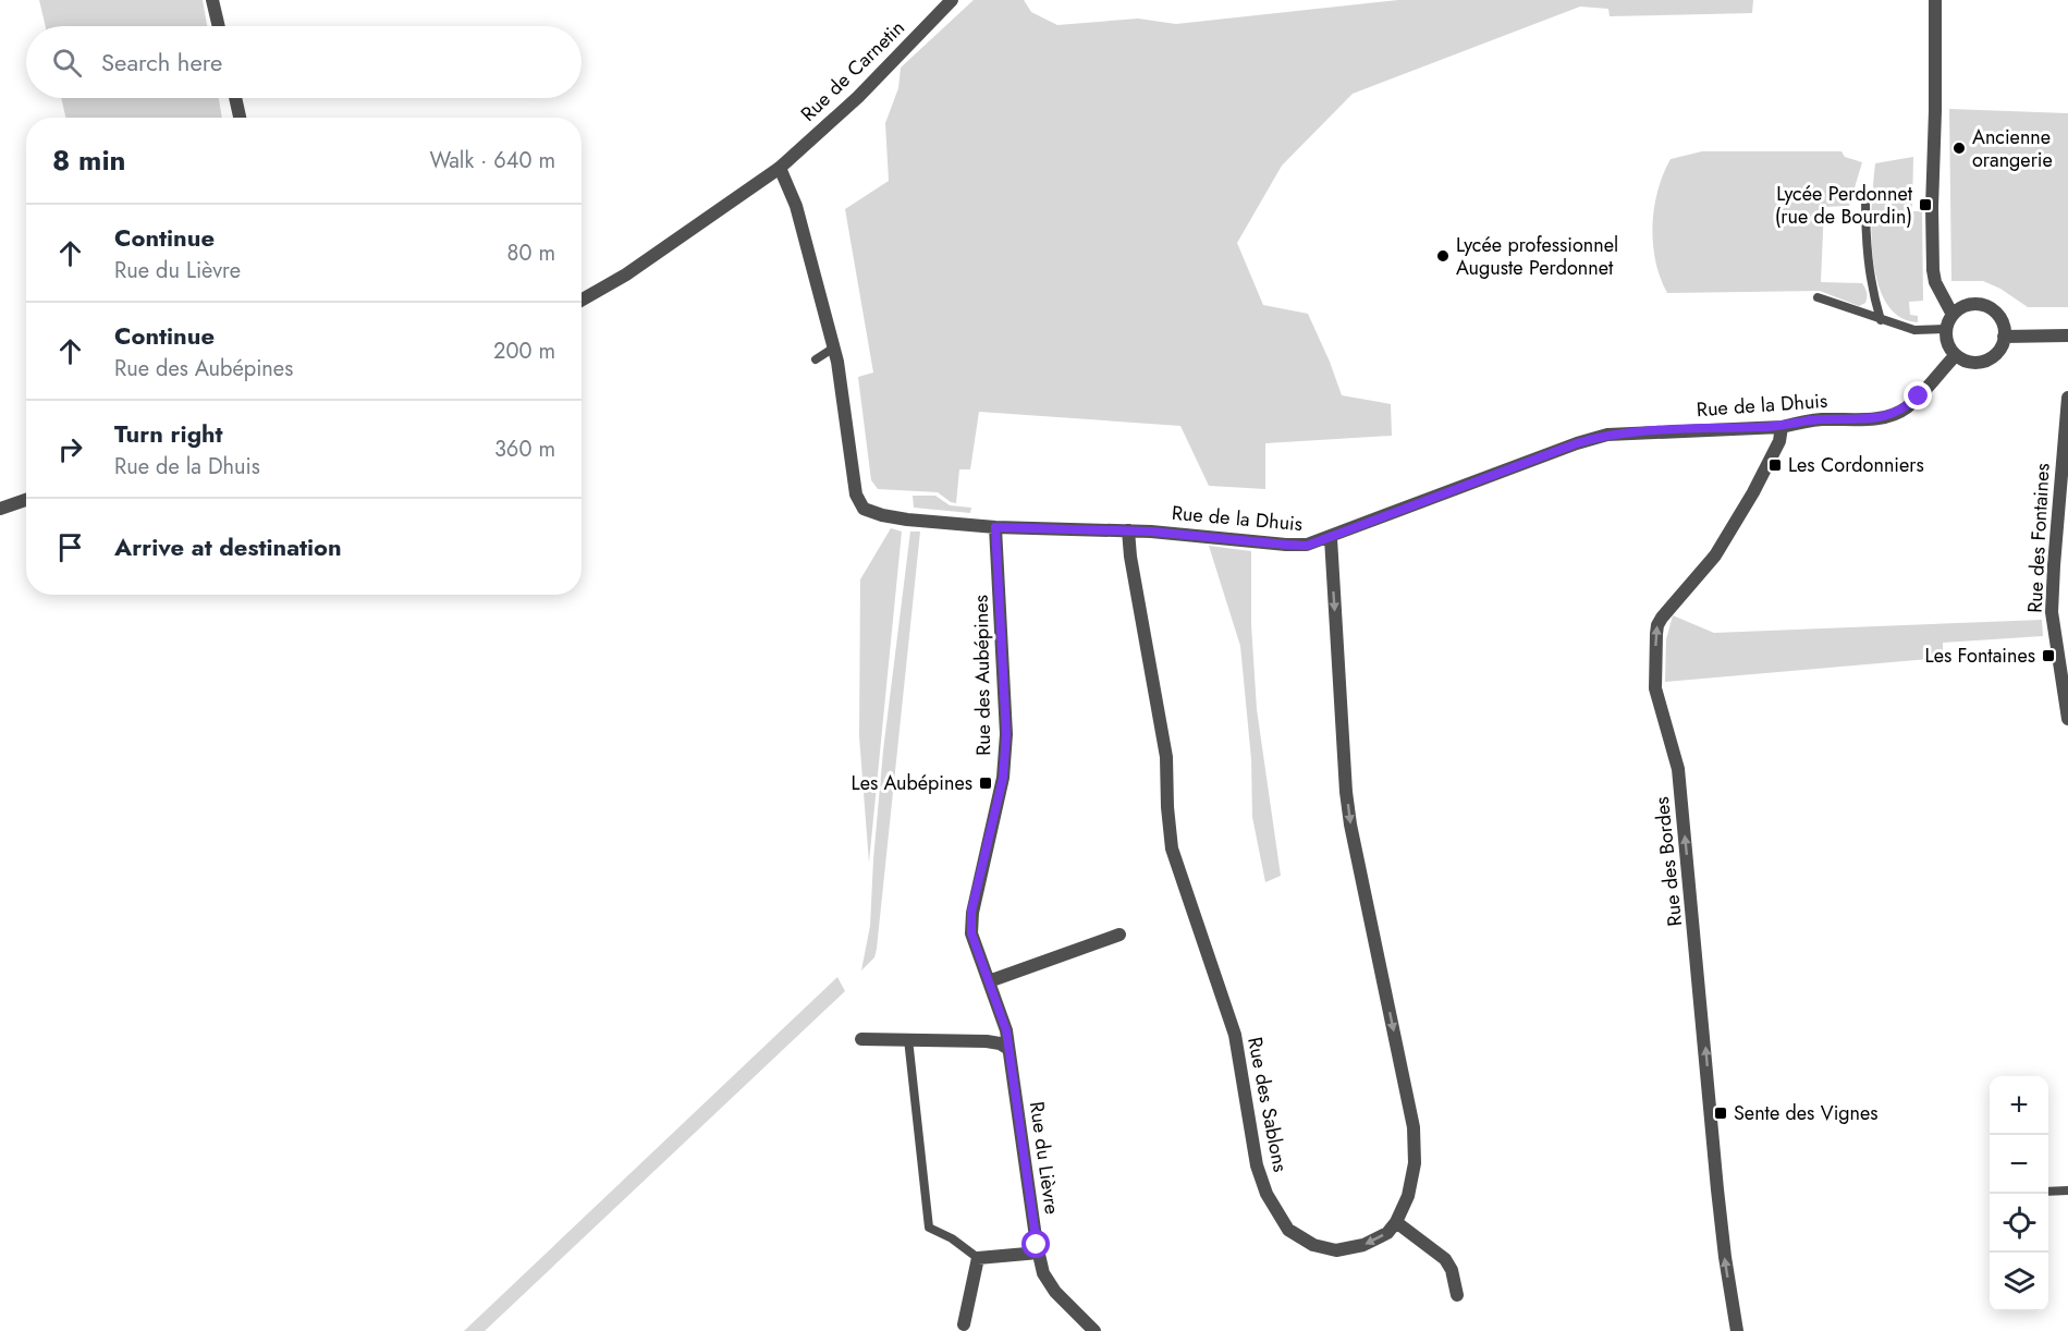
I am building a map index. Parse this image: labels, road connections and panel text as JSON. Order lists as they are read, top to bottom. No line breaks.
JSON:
{"streets":{"street":["Rue de Carnetin","Rue de la Dhuis","Rue des Fontaines","Rue des Aubépines","Rue des Bordes","Rue des Sablons","Rue du Lièvre"]},"crossings":[["Rue de Carnetin","Rue de la Dhuis"],["Rue de la Dhuis","Rue des Aubépines"],["Rue de la Dhuis","Rue des Bordes"],["Rue de la Dhuis","Rue des Sablons"],["Rue des Aubépines","Rue du Lièvre"]],"one_way":["Rue des Bordes"],"places":{"other":["Ancienne orangerie","Lycée professionnel Auguste Perdonnet"],"transit":["Lycée Perdonnet (rue de Bourdin)","Les Cordonniers","Les Fontaines","Les Aubépines","Sente des Vignes"]},"page":{"search":"Search here","heading":["8 min","Walk · 640 m"],"list":[["Continue","Rue du Lièvre","80 m"],["Continue","Rue des Aubépines","200 m"],["Turn right","Rue de la Dhuis","360 m"],"Arrive at destination"],"map_buttons":["+","−"]}}
